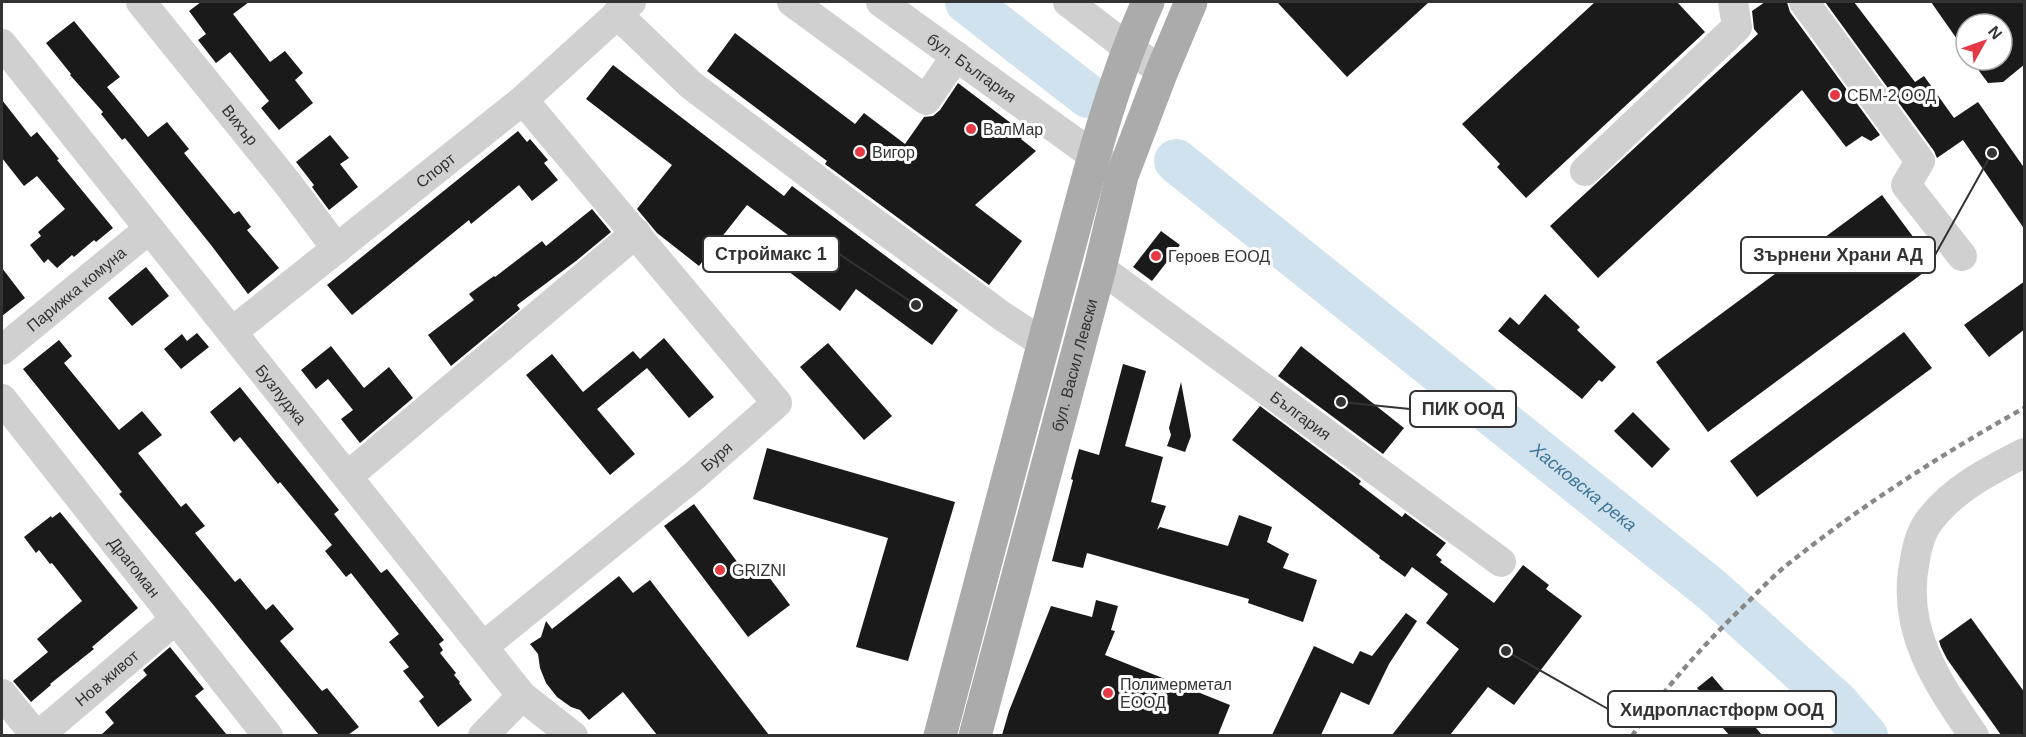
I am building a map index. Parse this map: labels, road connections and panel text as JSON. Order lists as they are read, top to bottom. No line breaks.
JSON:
{"streets":{"main road":["бул. Васил Левски"],"street":["бул. България","Вихър","Спорт","Парижка комуна","Бузлуджа","България","Буря","Драгоман","Нов живот"]},"crossings":[["бул. България","бул. Васил Левски"],["Вихър","Спорт"],["Спорт","Бузлуджа"],["Спорт","Буря"],["Парижка комуна","Бузлуджа"],["бул. Васил Левски","България"],["Бузлуджа","Буря"],["Драгоман","Нов живот"]],"water":["Хасковска река"],"places":["СБМ-2 ООД","ВалМар","Вигор","Зърнени Храни АД","Героев ЕООД","Строймакс 1","ПИК ООД","GRIZNI","Хидропластформ ООД","Полимерметал ЕООД"],"north":"top right"}
